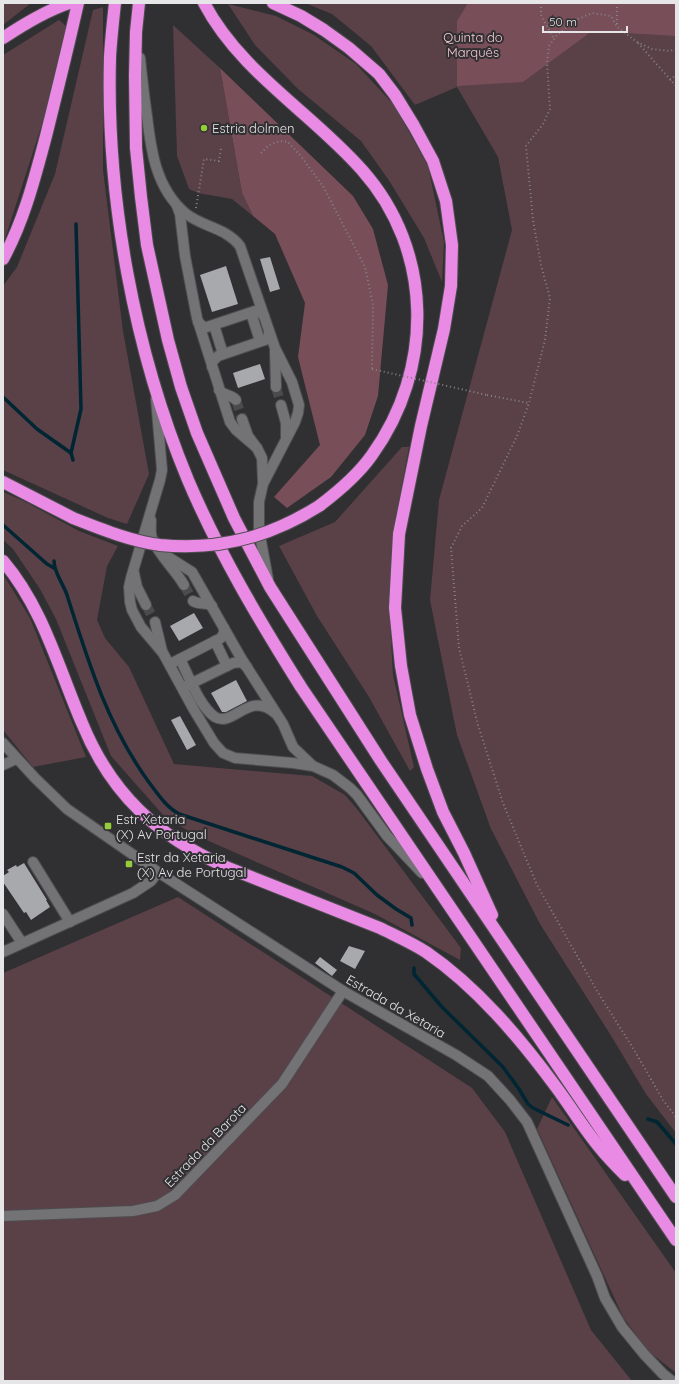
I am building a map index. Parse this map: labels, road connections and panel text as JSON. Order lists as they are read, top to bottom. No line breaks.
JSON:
{"streets":{"street":["Estrada da Xetaria","Estrada da Barota"]},"crossings":[["Estrada da Xetaria","Estrada da Barota"]],"parks":["Quinta do Marquês"],"places":{"other":["Estria dolmen"],"transit":["Estr Xetaria (X) Av Portugal","Estr da Xetaria (X) Av de Portugal"]},"scale_bar":"50 m"}
